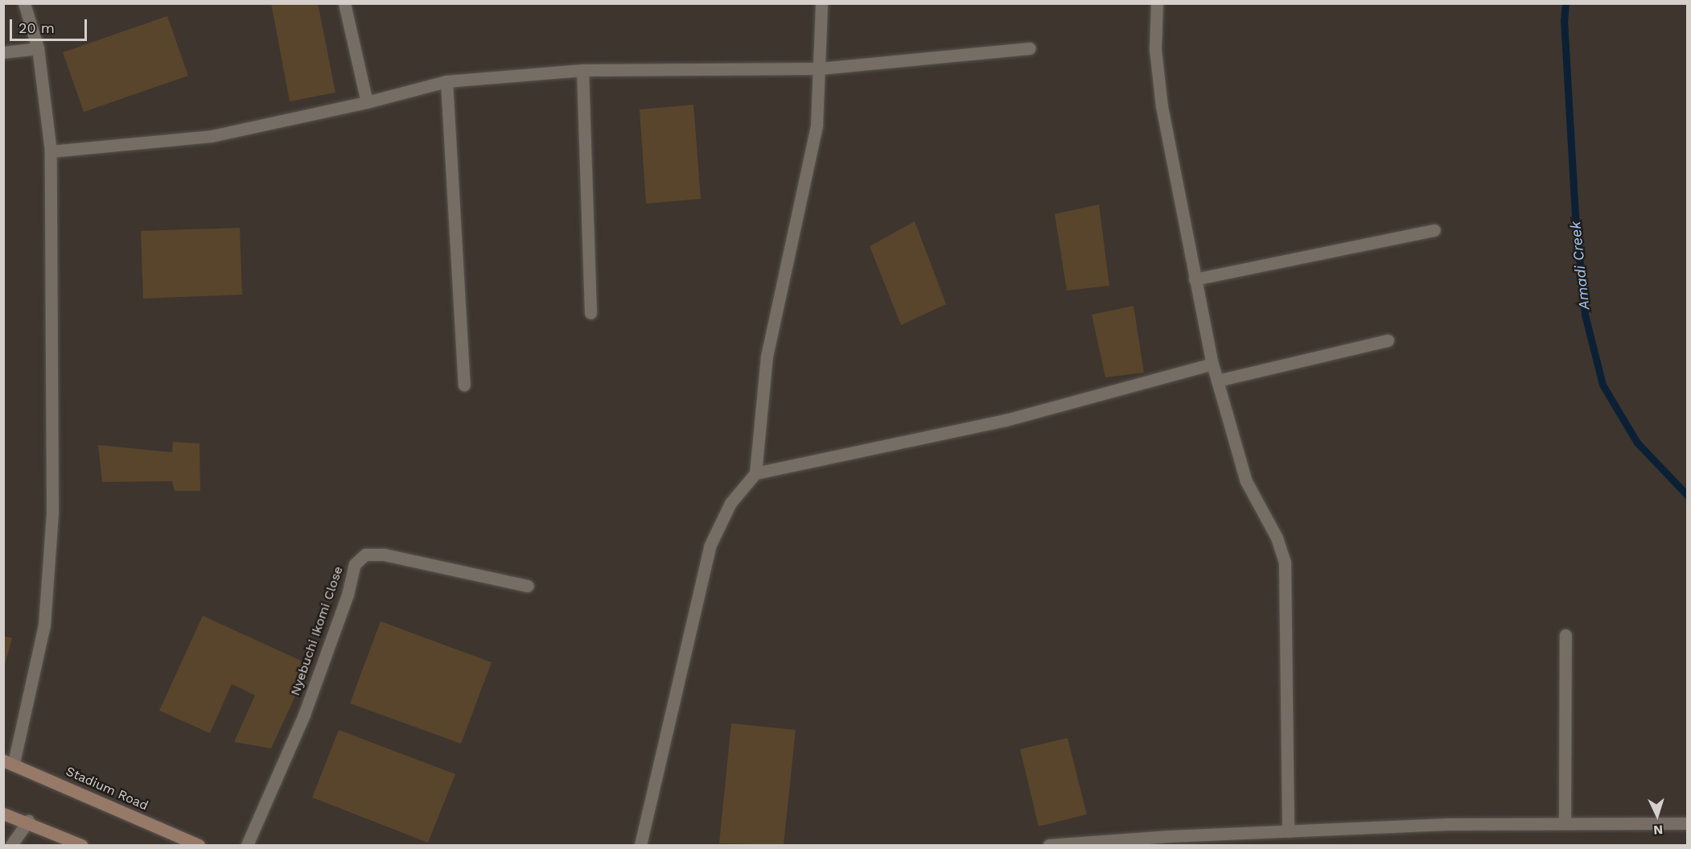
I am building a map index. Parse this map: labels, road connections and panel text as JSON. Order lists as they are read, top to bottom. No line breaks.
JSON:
{"streets":{"main road":["Stadium Road"],"street":["Nyebuchi Ikomi Close"]},"water":["Amadi Creek"],"scale_bar":"20 m","north":"bottom"}
